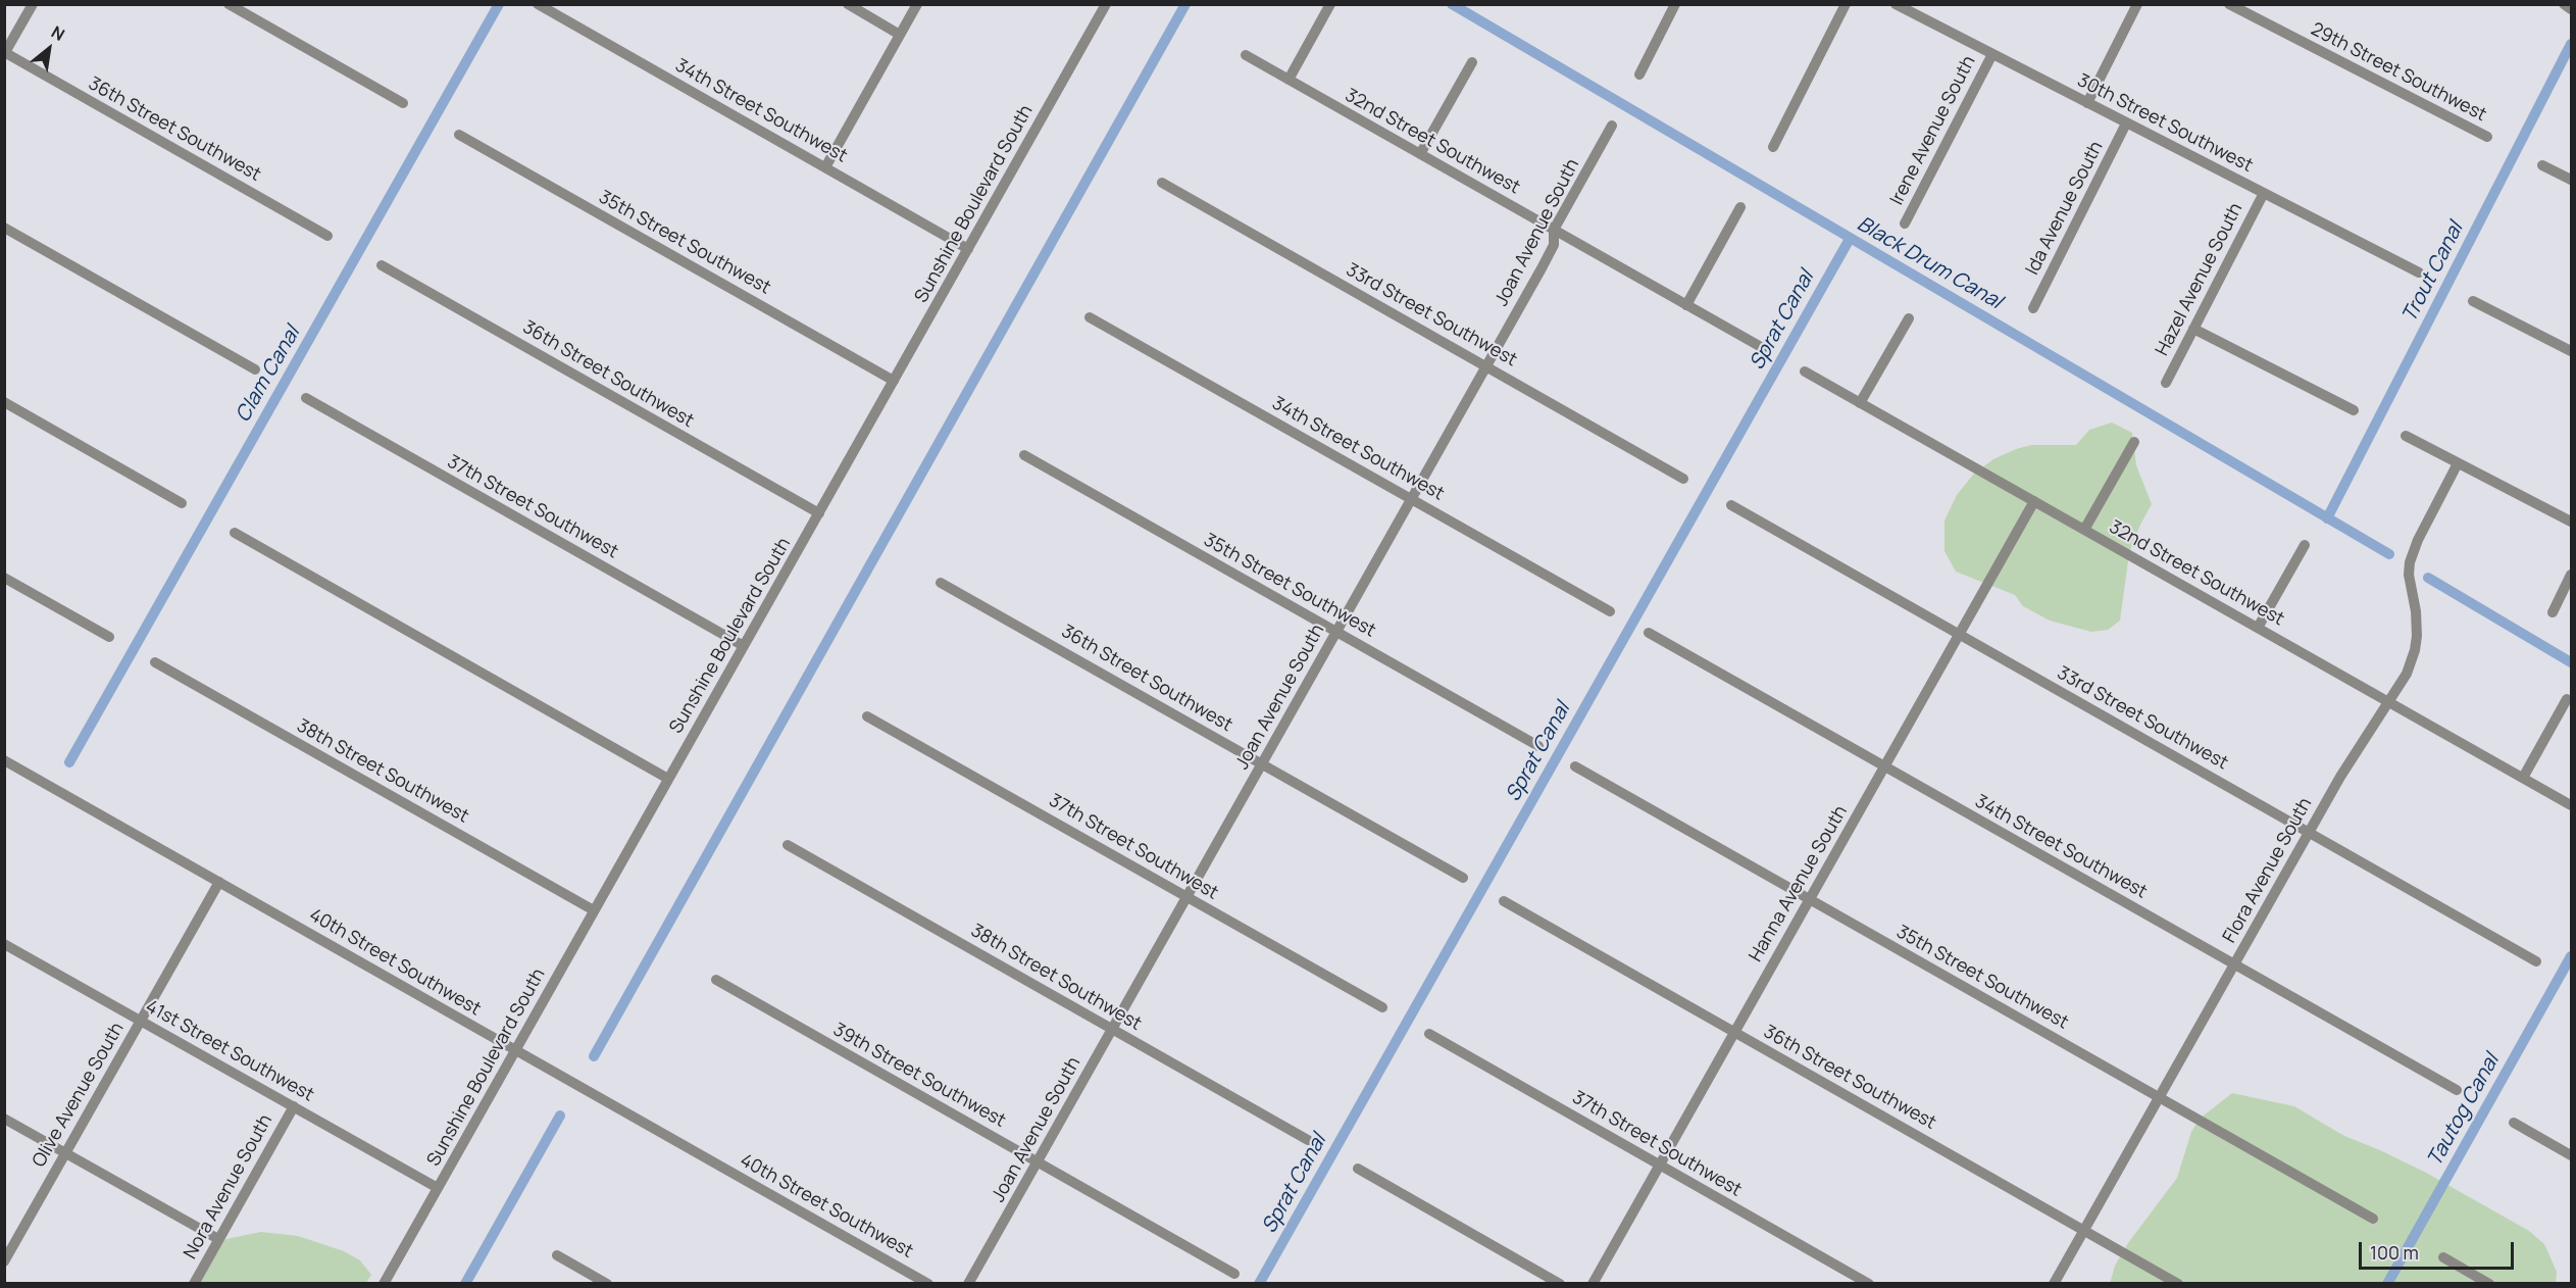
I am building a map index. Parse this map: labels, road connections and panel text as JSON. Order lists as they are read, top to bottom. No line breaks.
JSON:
{"streets":{"street":["29th Street Southwest","34th Street Southwest","30th Street Southwest","36th Street Southwest","Irene Avenue South","32nd Street Southwest","Sunshine Boulevard South","Ida Avenue South","Joan Avenue South","35th Street Southwest","Hazel Avenue South","33rd Street Southwest","37th Street Southwest","38th Street Southwest","Flora Avenue South","Hanna Avenue South","40th Street Southwest","41st Street Southwest","39th Street Southwest","Olive Avenue South","Nora Avenue South"]},"crossings":[["34th Street Southwest","Sunshine Boulevard South"],["34th Street Southwest","Joan Avenue South"],["34th Street Southwest","Flora Avenue South"],["34th Street Southwest","Hanna Avenue South"],["30th Street Southwest","Irene Avenue South"],["30th Street Southwest","Ida Avenue South"],["30th Street Southwest","Hazel Avenue South"],["36th Street Southwest","Sunshine Boulevard South"],["36th Street Southwest","Joan Avenue South"],["36th Street Southwest","Flora Avenue South"],["36th Street Southwest","Hanna Avenue South"],["32nd Street Southwest","Joan Avenue South"],["32nd Street Southwest","Flora Avenue South"],["32nd Street Southwest","Hanna Avenue South"],["Sunshine Boulevard South","35th Street Southwest"],["Sunshine Boulevard South","37th Street Southwest"],["Sunshine Boulevard South","38th Street Southwest"],["Sunshine Boulevard South","40th Street Southwest"],["Sunshine Boulevard South","41st Street Southwest"],["Joan Avenue South","35th Street Southwest"],["Joan Avenue South","33rd Street Southwest"],["Joan Avenue South","37th Street Southwest"],["Joan Avenue South","38th Street Southwest"],["Joan Avenue South","39th Street Southwest"],["35th Street Southwest","Flora Avenue South"],["35th Street Southwest","Hanna Avenue South"],["33rd Street Southwest","Flora Avenue South"],["33rd Street Southwest","Hanna Avenue South"],["37th Street Southwest","Hanna Avenue South"],["40th Street Southwest","Olive Avenue South"],["41st Street Southwest","Olive Avenue South"],["41st Street Southwest","Nora Avenue South"]],"water":["Black Drum Canal","Trout Canal","Sprat Canal","Clam Canal","Tautog Canal"],"scale_bar":"100 m","north":"top right"}
